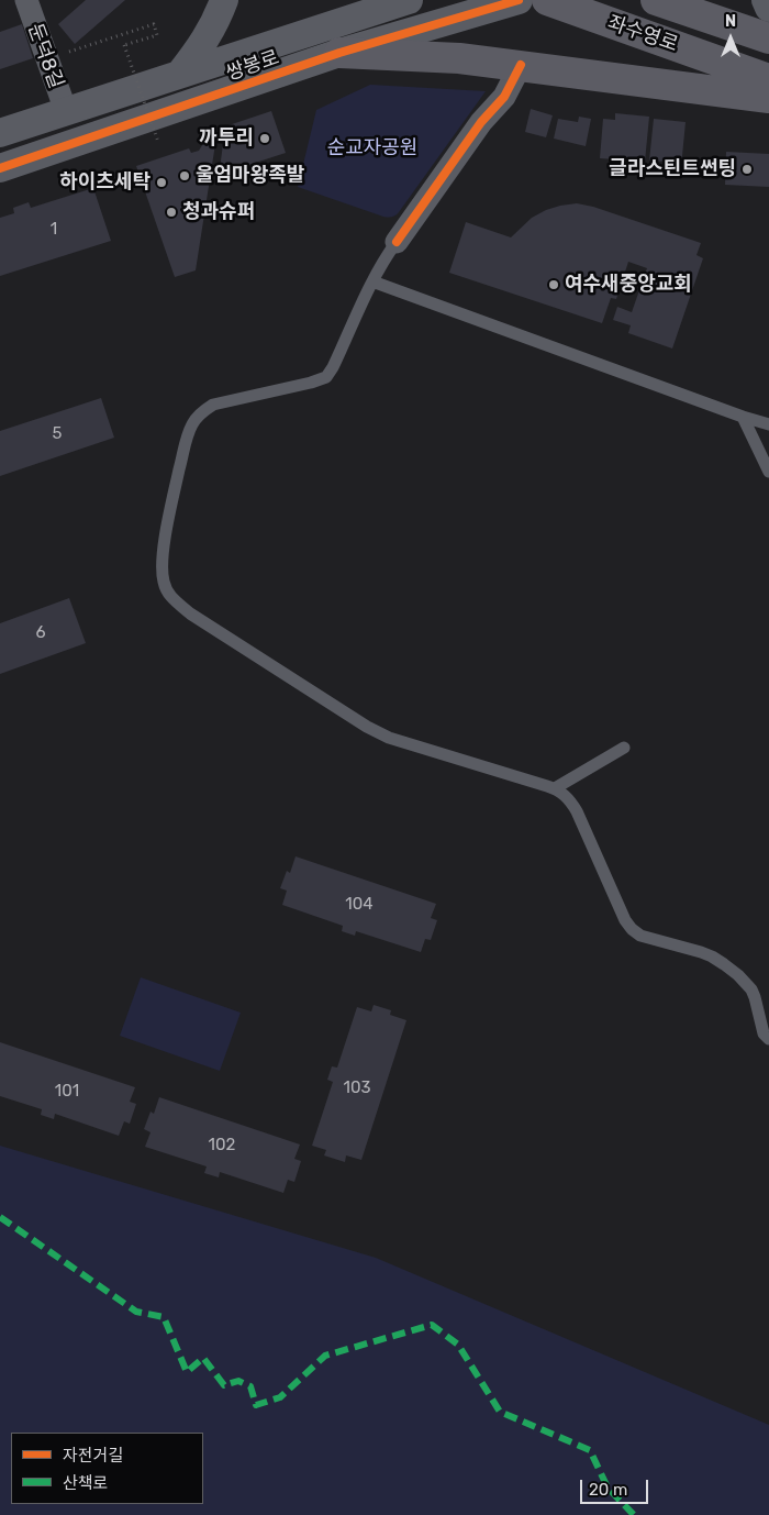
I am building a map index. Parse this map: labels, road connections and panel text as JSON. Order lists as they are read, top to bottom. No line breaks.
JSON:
{"streets":{"main road":["좌수영로"],"street":["둔덕8길","쌍봉로"]},"crossings":[["둔덕8길","쌍봉로"]],"parks":["순교자공원"],"places":["까투리","글라스틴트썬팅","울엄마왕족발","하이츠세탁","청과슈퍼","여수새중앙교회"],"house_numbers":["1","5","6","104","103","101","102"],"legend":["자전거길","산책로"],"scale_bar":"20 m","north":"top"}
